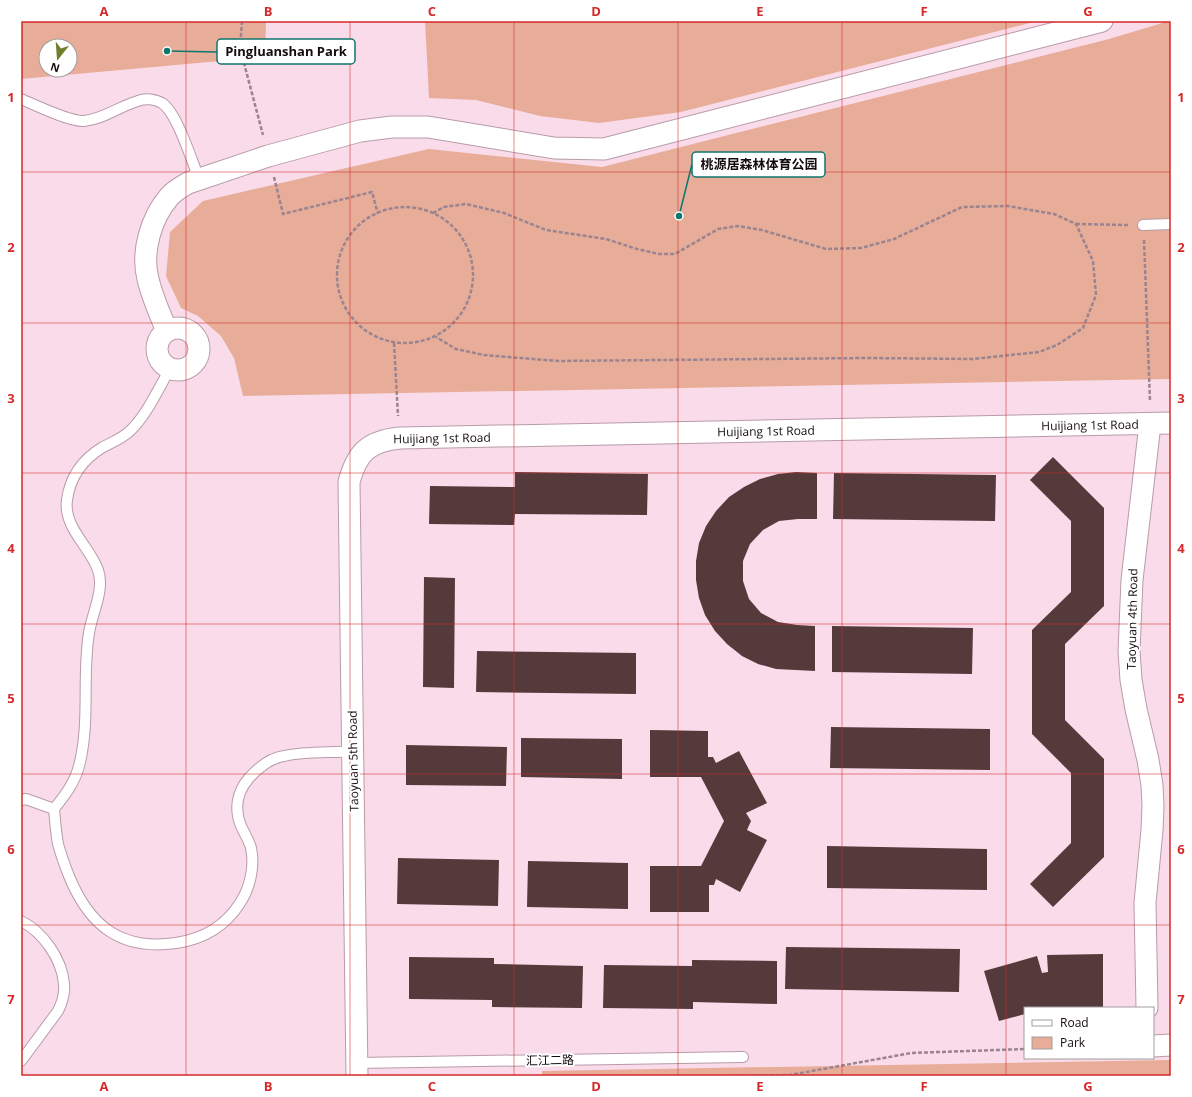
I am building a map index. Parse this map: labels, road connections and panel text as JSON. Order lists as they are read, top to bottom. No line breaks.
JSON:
{"streets":{"street":["Huijiang 1st Road","Taoyuan 4th Road","Taoyuan 5th Road"],"lane":["汇江二路"]},"crossings":[["Huijiang 1st Road","Taoyuan 4th Road"],["Huijiang 1st Road","Taoyuan 5th Road"],["Taoyuan 5th Road","汇江二路"]],"places":["Pingluanshan Park","桃源居森林体育公园"],"legend":["Road","Park"],"north":"bottom","grid":{"columns":["A","B","C","D","E","F","G"],"rows":["1","2","3","4","5","6","7"]}}
